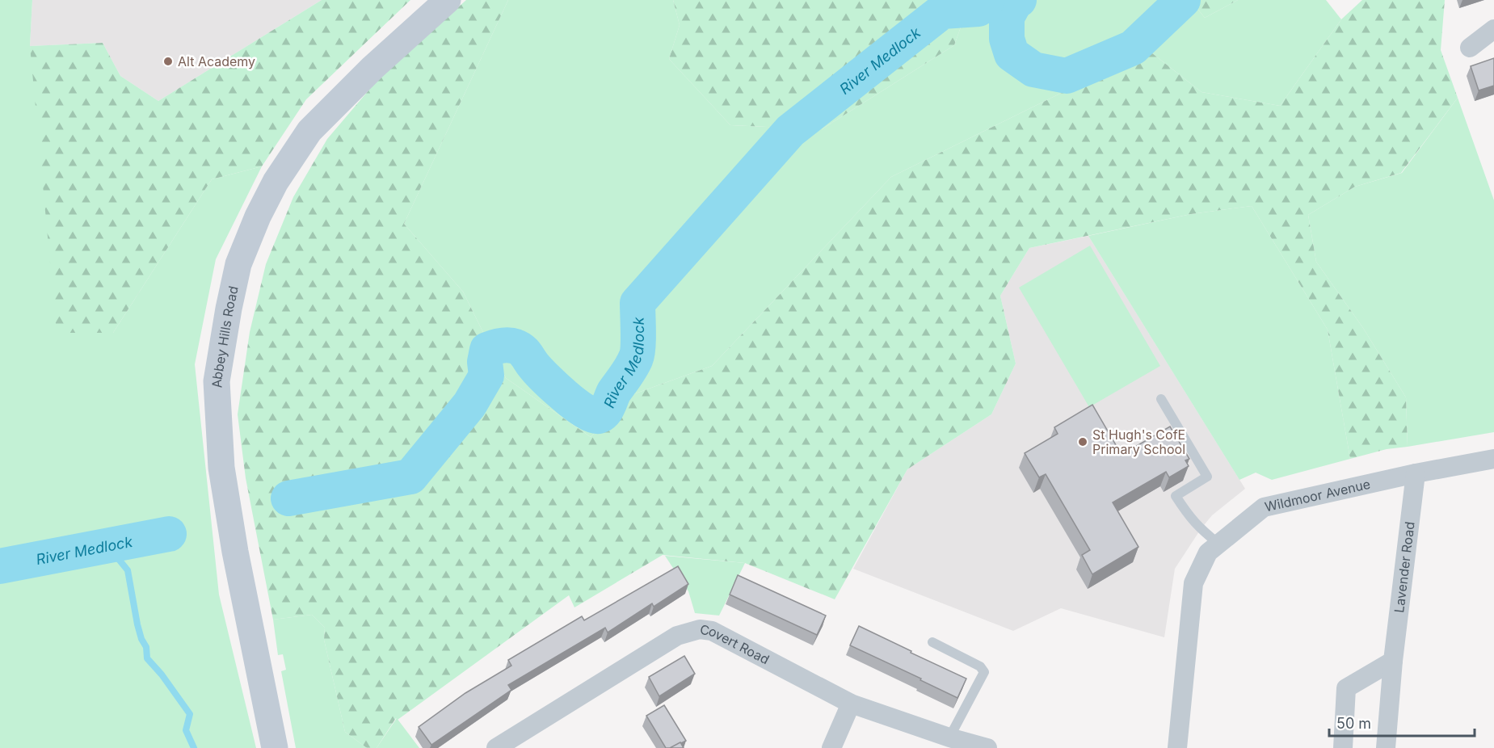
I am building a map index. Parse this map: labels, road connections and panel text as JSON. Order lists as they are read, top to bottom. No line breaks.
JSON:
{"streets":{"main road":["Abbey Hills Road"],"street":["Wildmoor Avenue","Lavender Road","Covert Road"]},"crossings":[["Wildmoor Avenue","Lavender Road"]],"water":["River Medlock"],"places":["Alt Academy","St Hugh's CofE Primary School"],"scale_bar":"50 m"}
